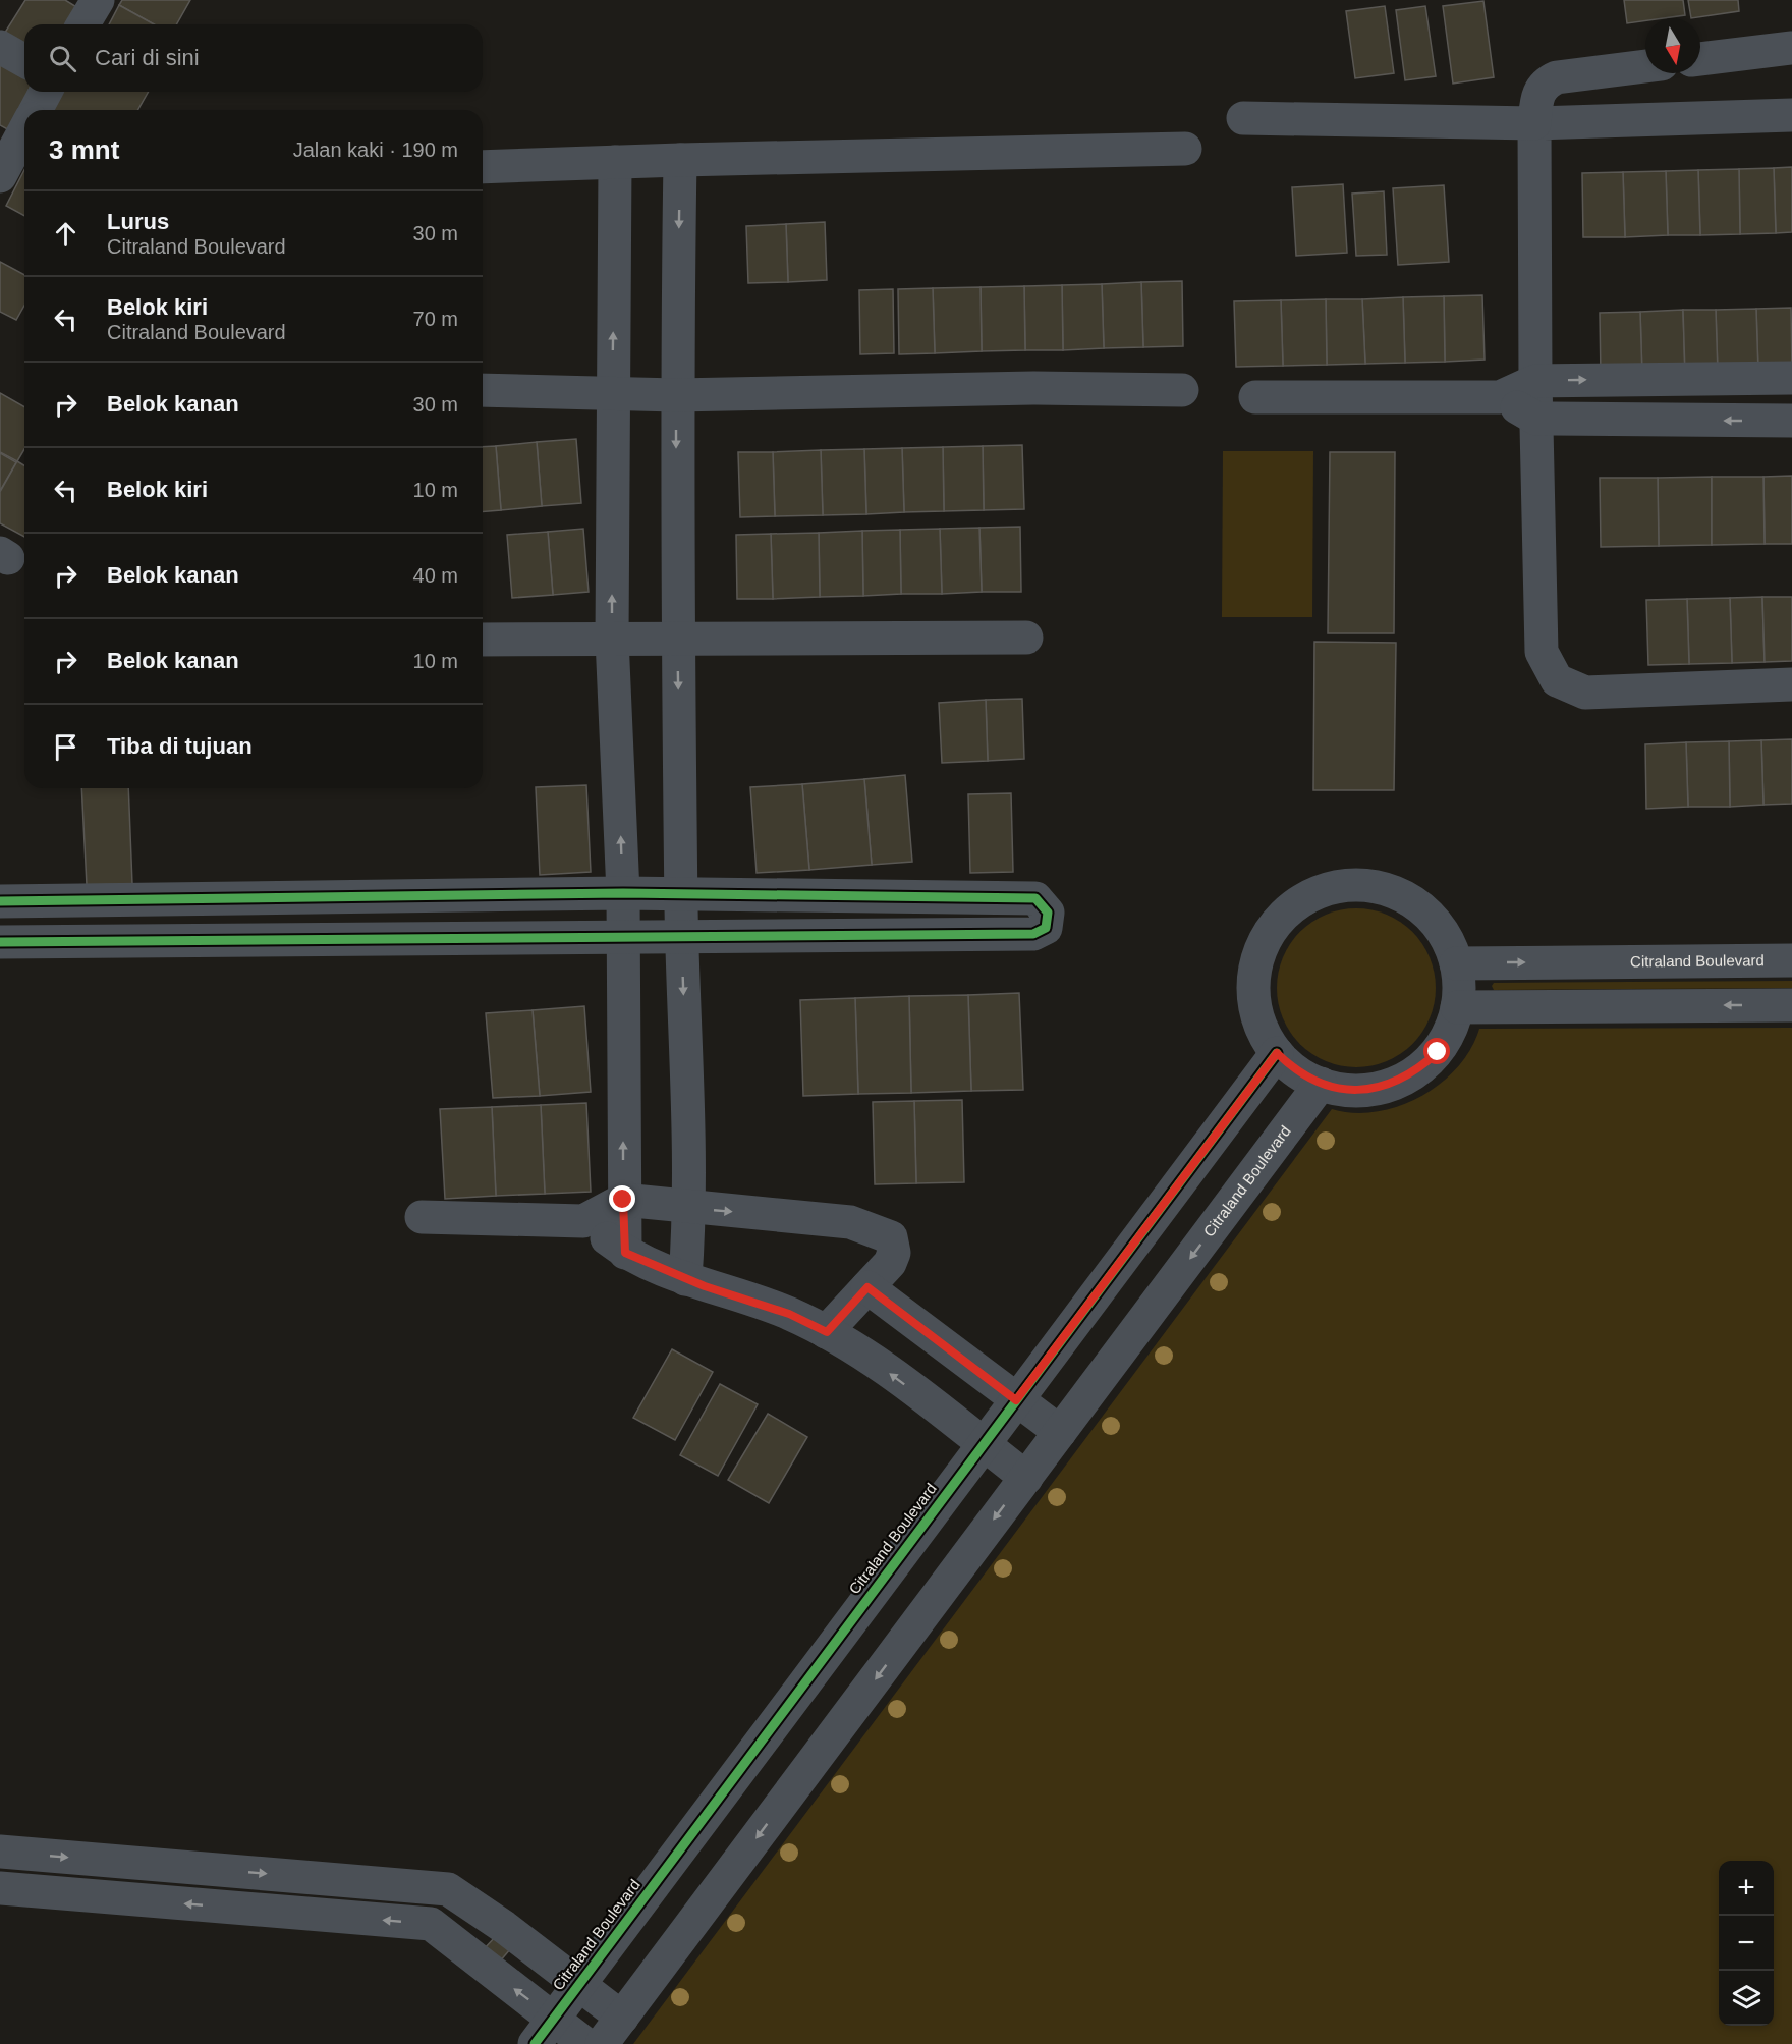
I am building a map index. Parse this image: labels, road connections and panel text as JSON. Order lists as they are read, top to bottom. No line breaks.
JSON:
{"streets":{"street":["Citraland Boulevard"]},"north":"bottom","page":{"search":"Cari di sini","heading":["3 mnt","Jalan kaki · 190 m"],"list":[["Lurus","Citraland Boulevard","30 m"],["Belok kiri","Citraland Boulevard","70 m"],["Belok kanan","30 m"],["Belok kiri","10 m"],["Belok kanan","40 m"],["Belok kanan","10 m"],"Tiba di tujuan"],"map_buttons":["+","−"]}}
